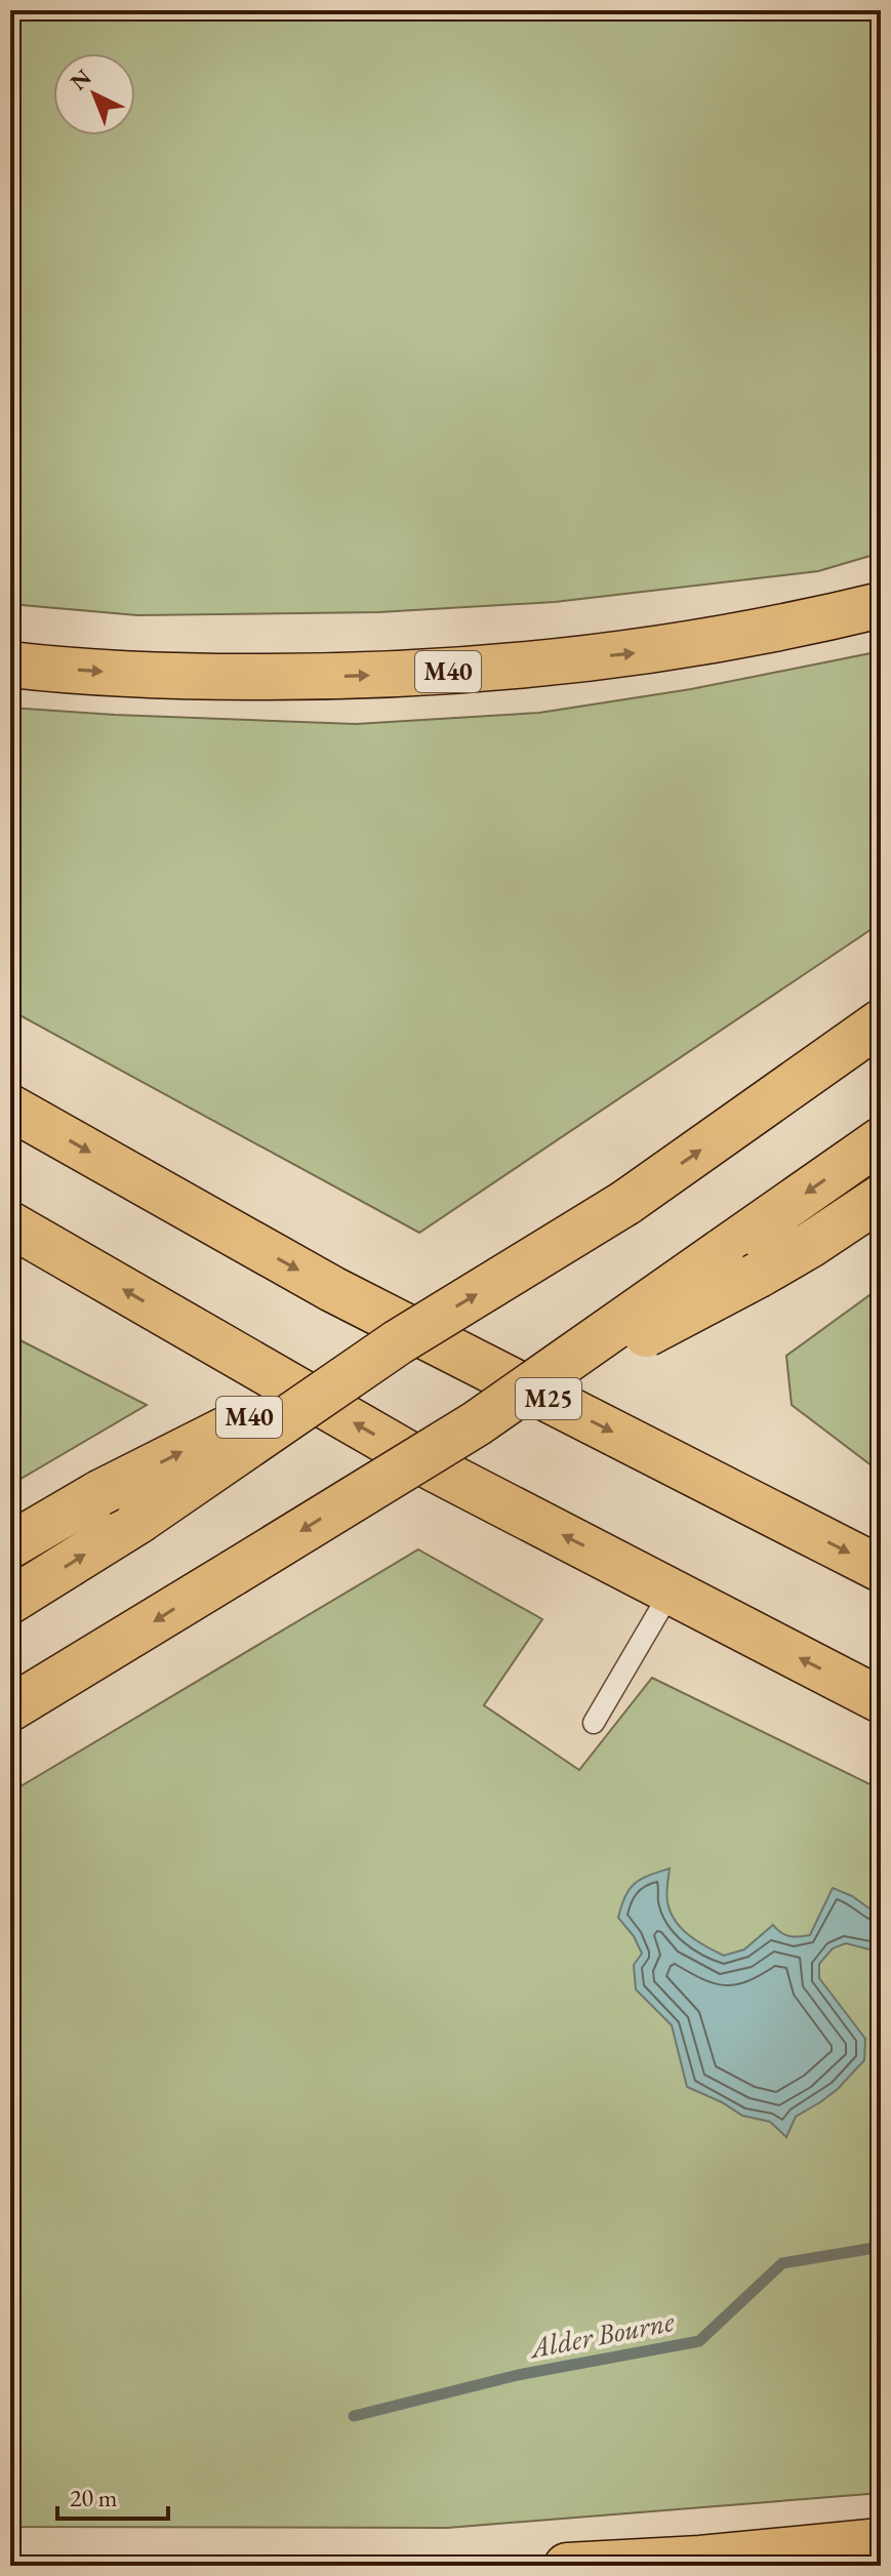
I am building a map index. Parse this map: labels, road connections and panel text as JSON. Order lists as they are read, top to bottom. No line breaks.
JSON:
{"streets":{"highway":["M40","M25"]},"water":["Alder Bourne"],"scale_bar":"20 m","north":"top left"}
